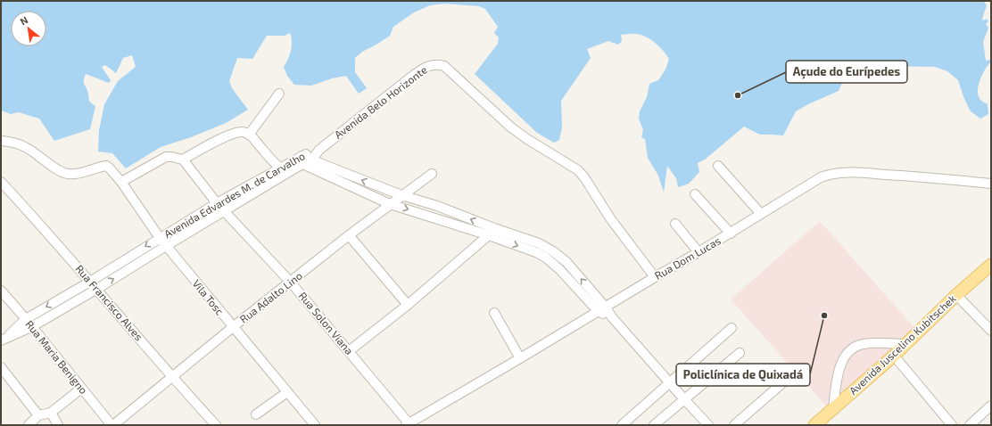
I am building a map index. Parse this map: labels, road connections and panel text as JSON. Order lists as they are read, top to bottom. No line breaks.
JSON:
{"streets":{"main road":["Avenida Juscelino Kubitschek"],"street":["Avenida Belo Horizonte","Avenida Edvardes M. de Carvalho","Rua Dom Lucas","Vila Tosc","Rua Adalto Lino","Rua Francisco Alves","Rua Solon Viana","Rua Maria Benigno"]},"crossings":[["Avenida Belo Horizonte","Avenida Edvardes M. de Carvalho"],["Avenida Belo Horizonte","Rua Dom Lucas"],["Avenida Edvardes M. de Carvalho","Vila Tosc"],["Avenida Edvardes M. de Carvalho","Rua Francisco Alves"],["Avenida Edvardes M. de Carvalho","Rua Solon Viana"],["Avenida Edvardes M. de Carvalho","Rua Maria Benigno"],["Rua Dom Lucas","Rua Solon Viana"],["Vila Tosc","Rua Adalto Lino"],["Rua Adalto Lino","Rua Francisco Alves"],["Rua Adalto Lino","Rua Solon Viana"],["Rua Adalto Lino","Rua Maria Benigno"]],"places":["Açude do Eurípedes","Policlínica de Quixadá"],"north":"top left"}
